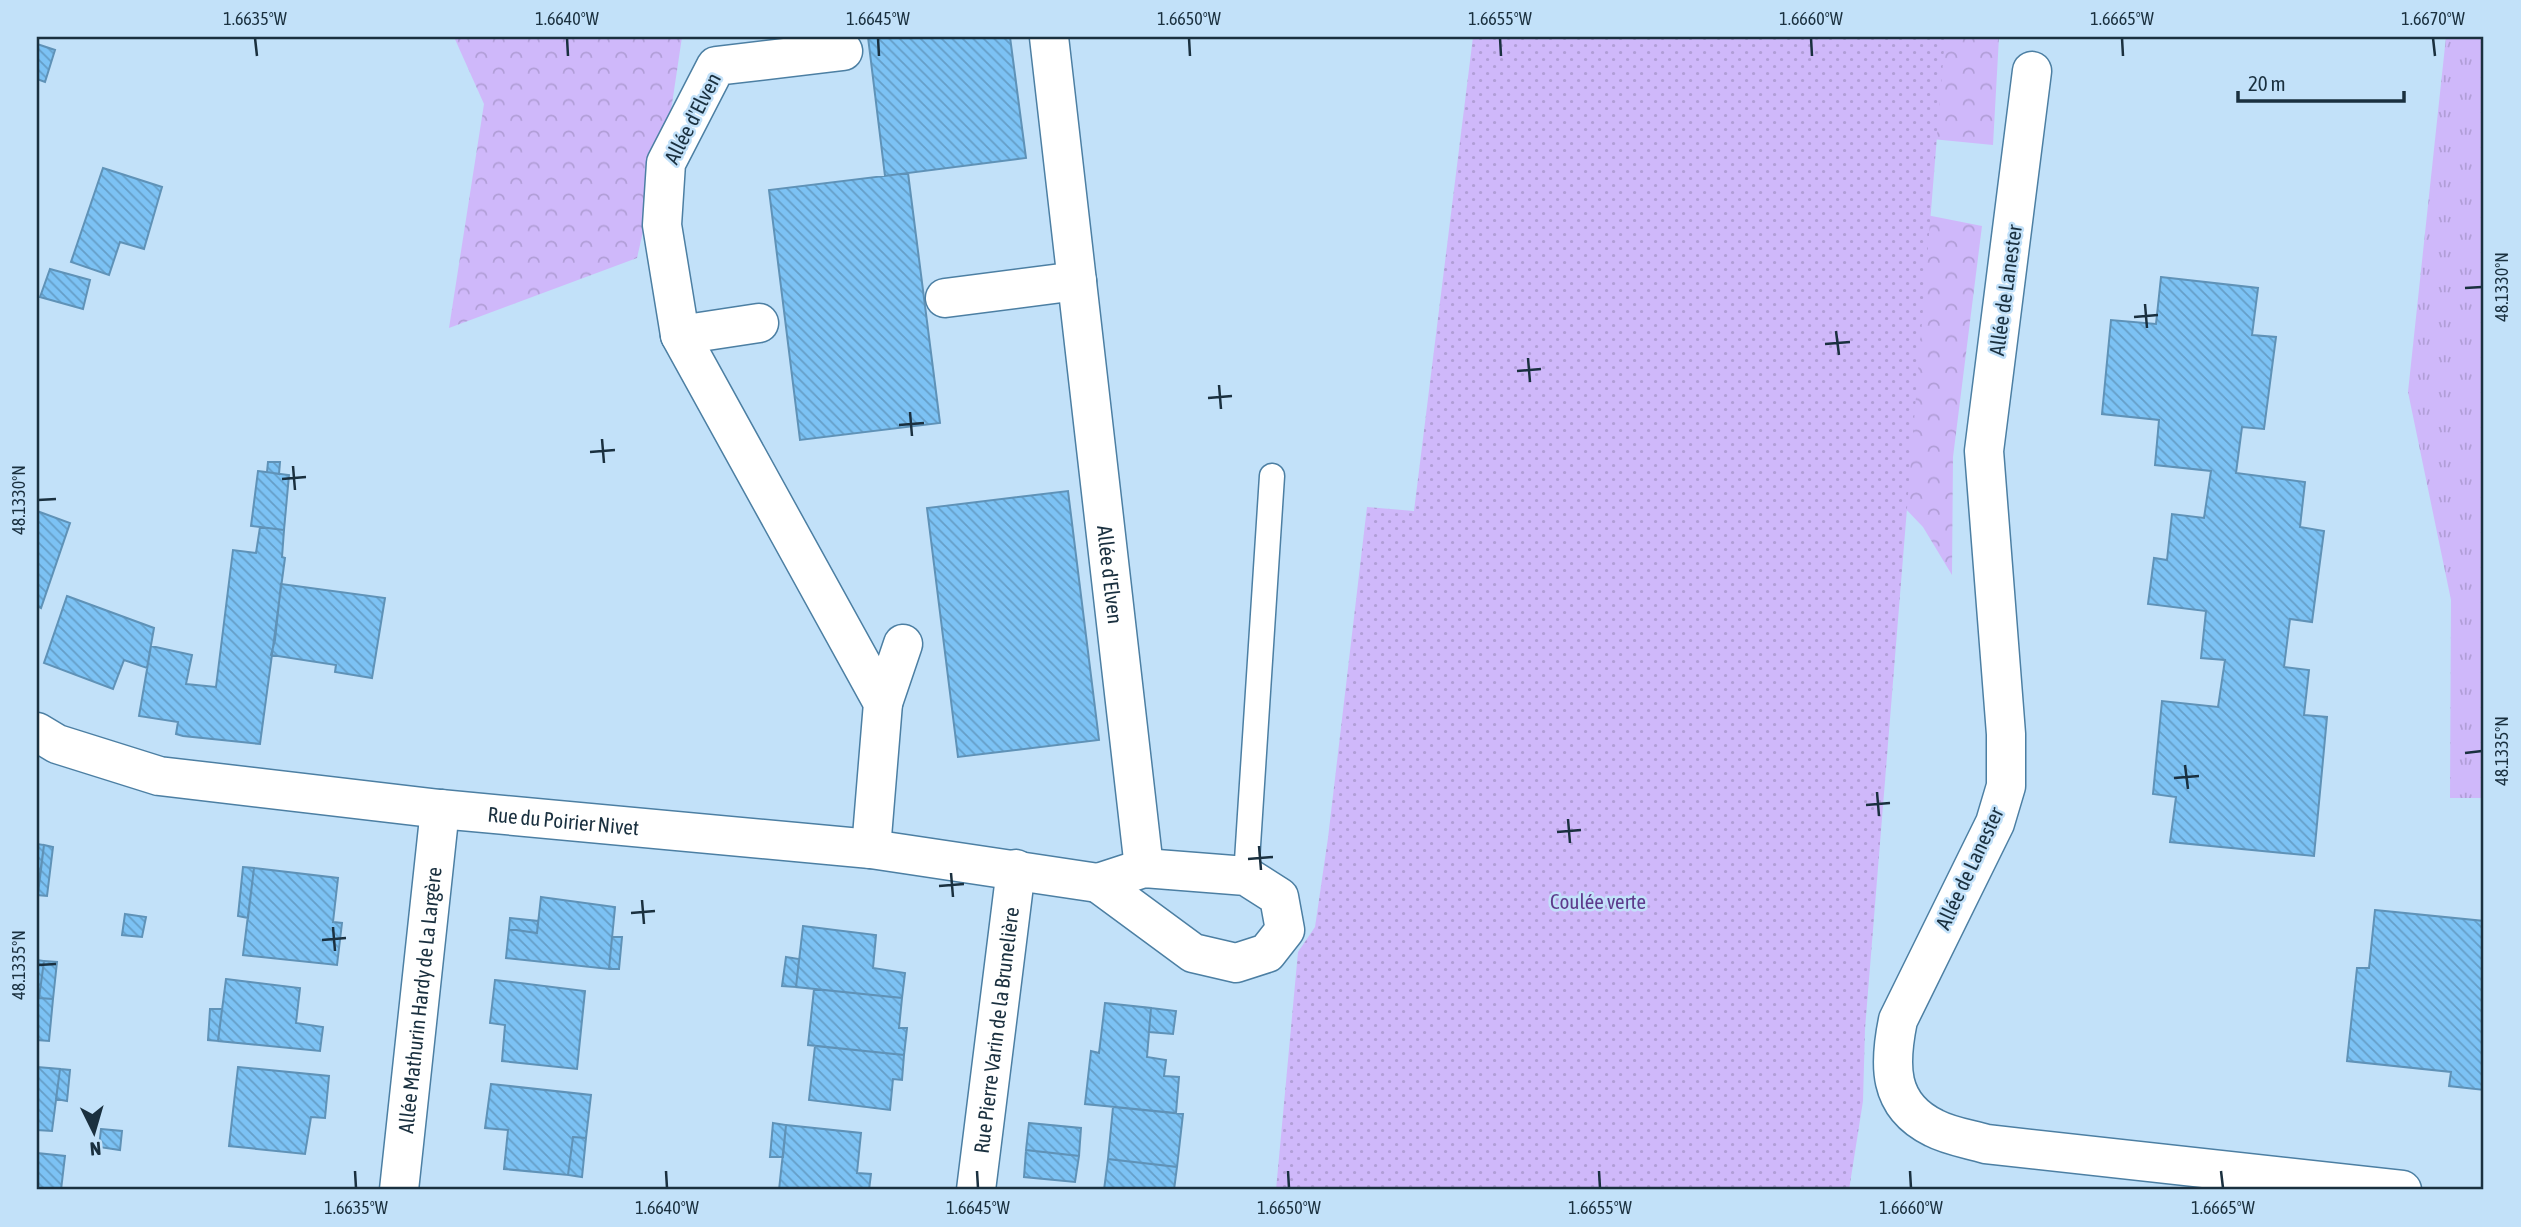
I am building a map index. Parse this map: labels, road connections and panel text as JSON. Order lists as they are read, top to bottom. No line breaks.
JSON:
{"streets":{"street":["Allée d'Elven","Allée de Lanester","Rue du Poirier Nivet","Allée Mathurin Hardy de La Largère","Rue Pierre Varin de la Brunelière"]},"crossings":[["Rue du Poirier Nivet","Allée Mathurin Hardy de La Largère"],["Rue du Poirier Nivet","Rue Pierre Varin de la Brunelière"]],"parks":["Coulée verte"],"scale_bar":"20 m","north":"bottom","coordinates":["1.6635°W","1.6640°W","1.6645°W","1.6650°W","1.6655°W","1.6660°W","1.6665°W","1.6670°W","48.1330°N","48.1335°N"]}
